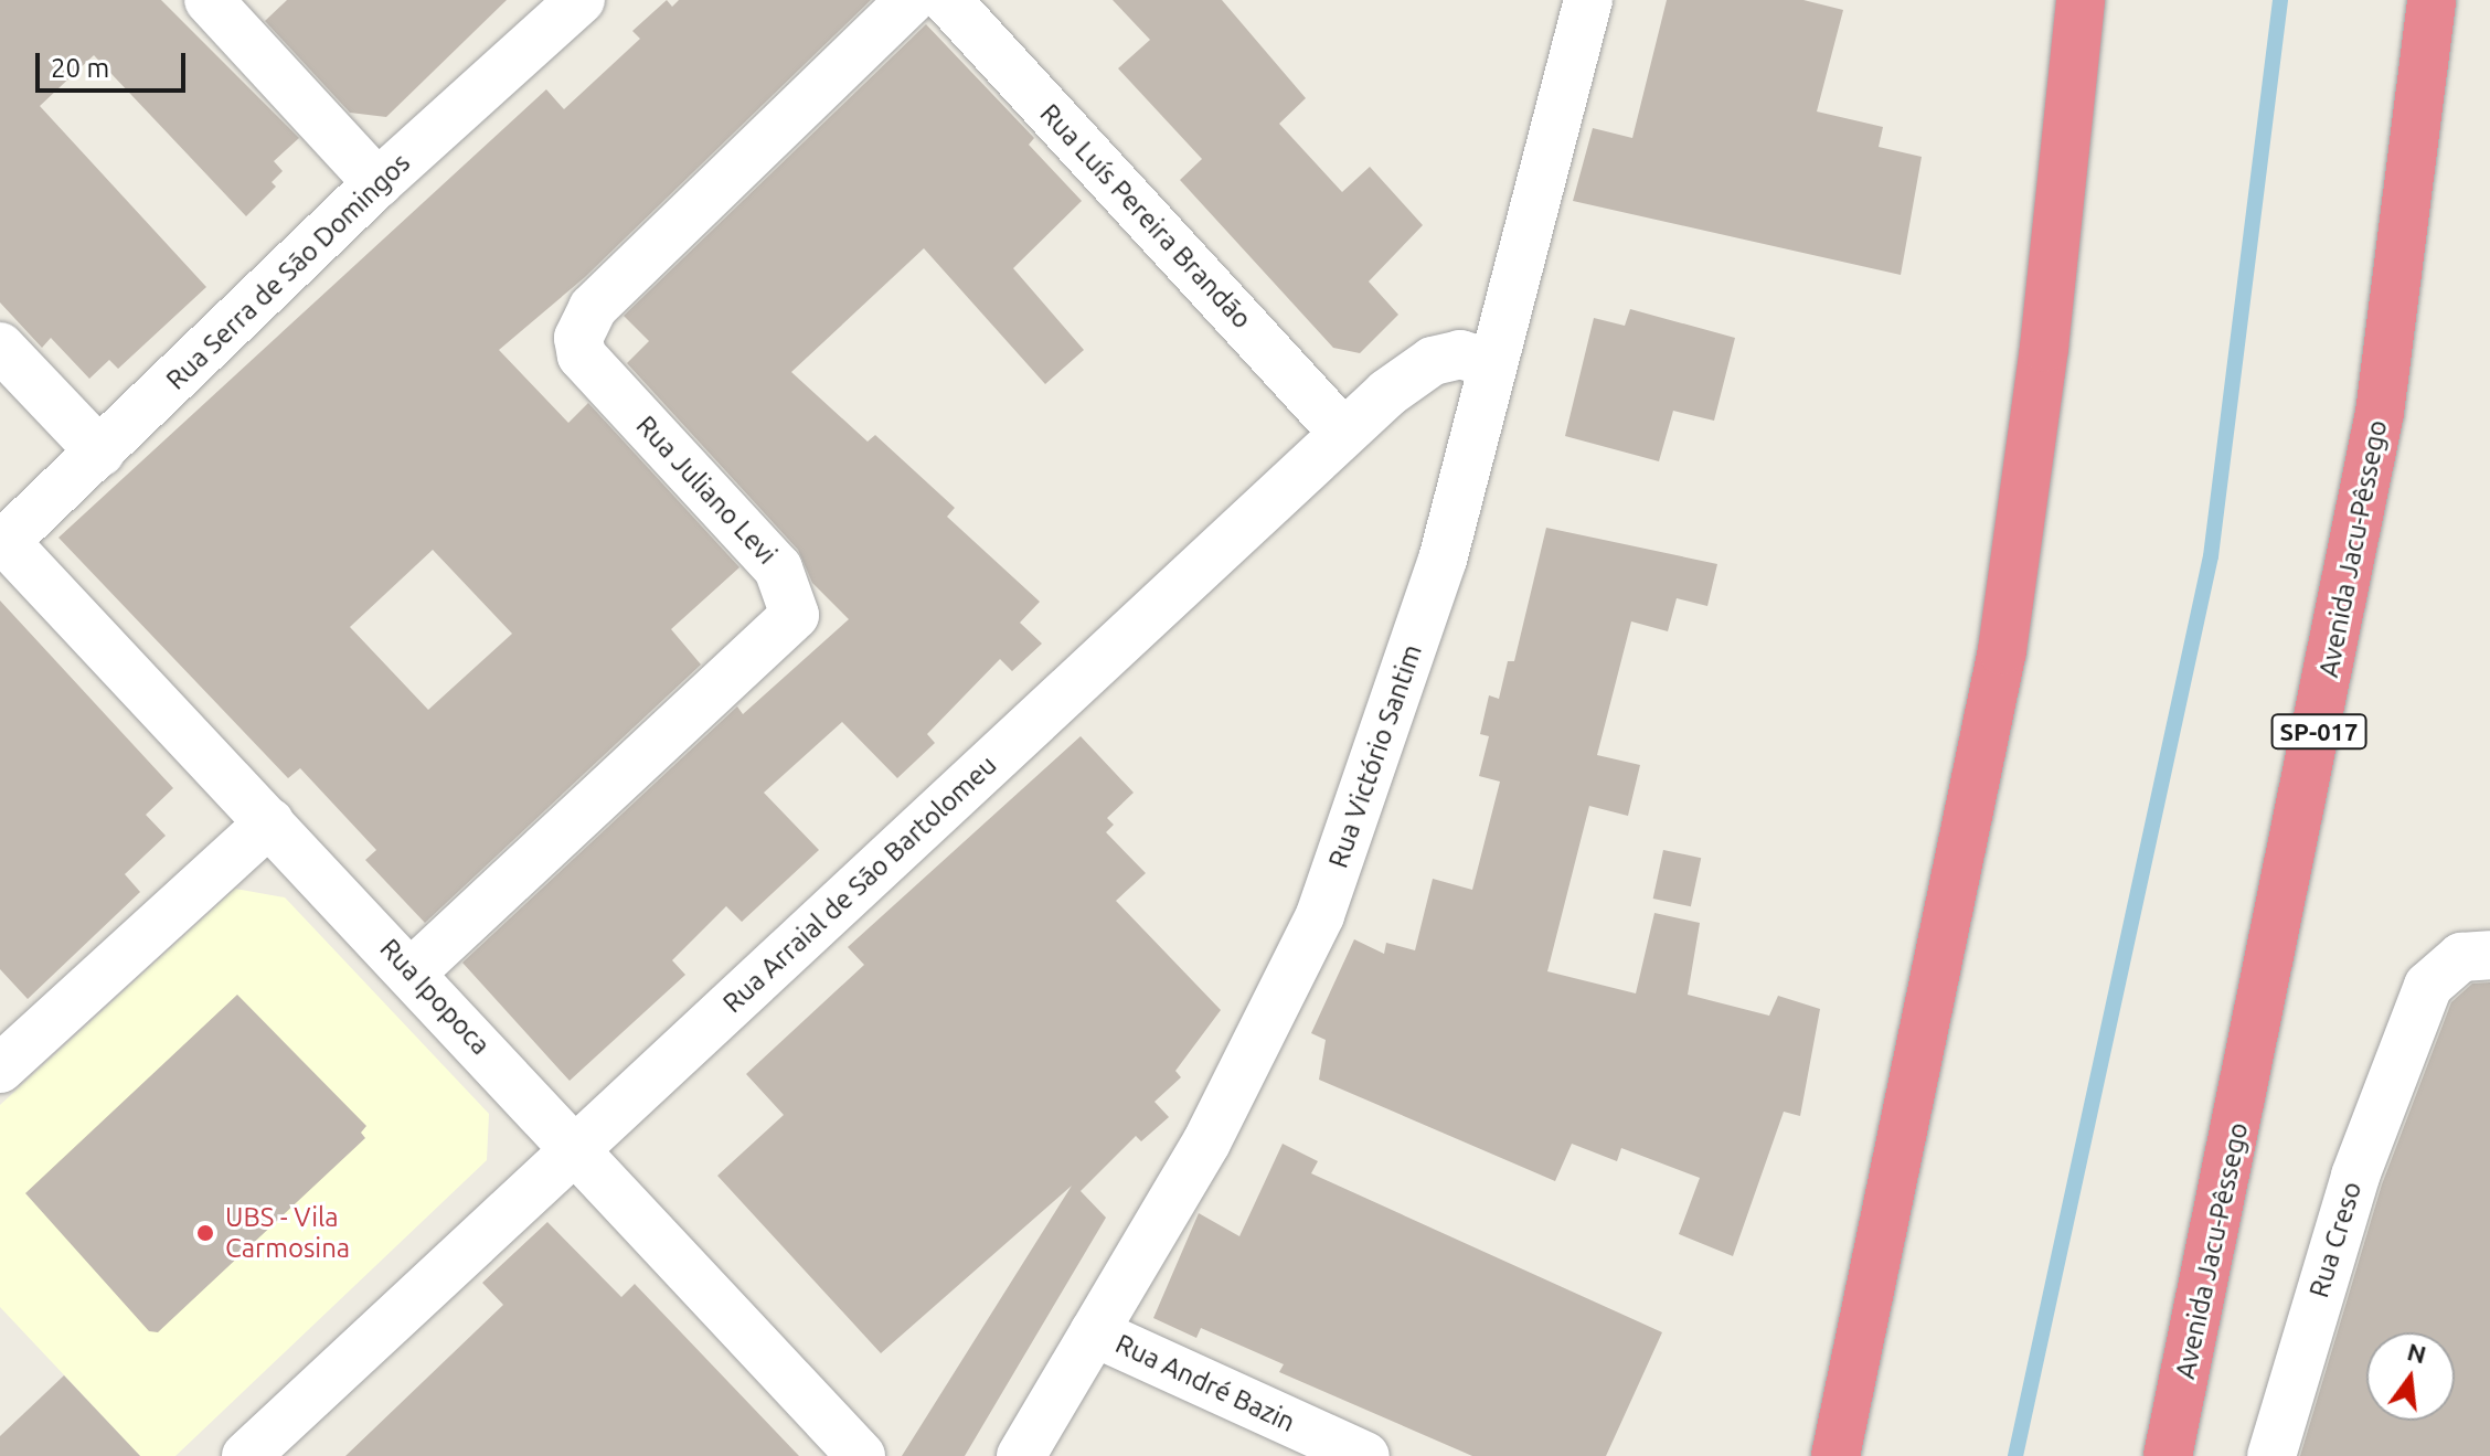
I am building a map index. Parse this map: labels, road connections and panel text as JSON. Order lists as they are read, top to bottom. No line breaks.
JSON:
{"streets":{"highway":["Avenida Jacu-Pêssego","SP-017"],"street":["Rua Luís Pereira Brandão","Rua Serra de São Domingos","Rua Juliano Levi","Rua Victório Santim","Rua Arraial de São Bartolomeu","Rua Ipopoca","Rua Creso","Rua André Bazin"]},"crossings":[["Rua Luís Pereira Brandão","Rua Arraial de São Bartolomeu"],["Rua Serra de São Domingos","Rua Ipopoca"],["Rua Juliano Levi","Rua Ipopoca"],["Rua Victório Santim","Rua Arraial de São Bartolomeu"],["Rua Victório Santim","Rua André Bazin"],["Rua Arraial de São Bartolomeu","Rua Ipopoca"]],"places":["UBS - Vila Carmosina"],"scale_bar":"20 m","north":"top"}
